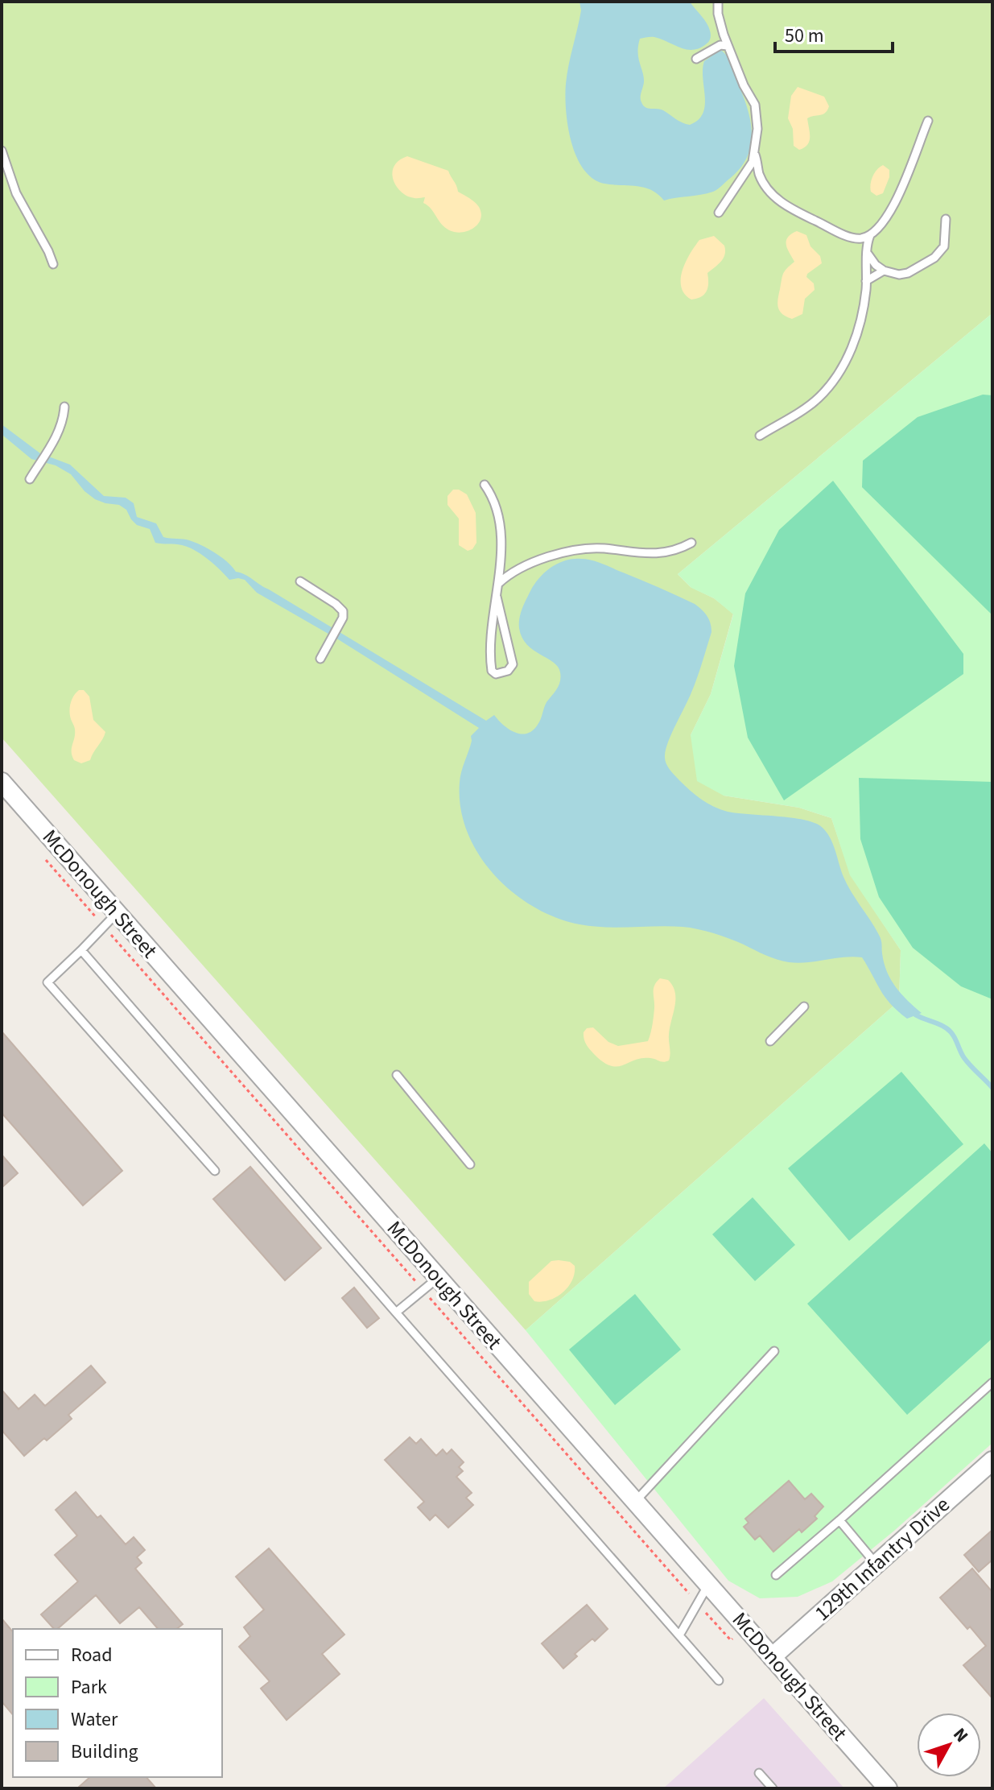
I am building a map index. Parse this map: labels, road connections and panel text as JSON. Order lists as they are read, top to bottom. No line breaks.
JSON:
{"streets":{"street":["McDonough Street","129th Infantry Drive"]},"crossings":[["McDonough Street","129th Infantry Drive"]],"legend":["Road","Park","Water","Building"],"scale_bar":"50 m","north":"top right"}
